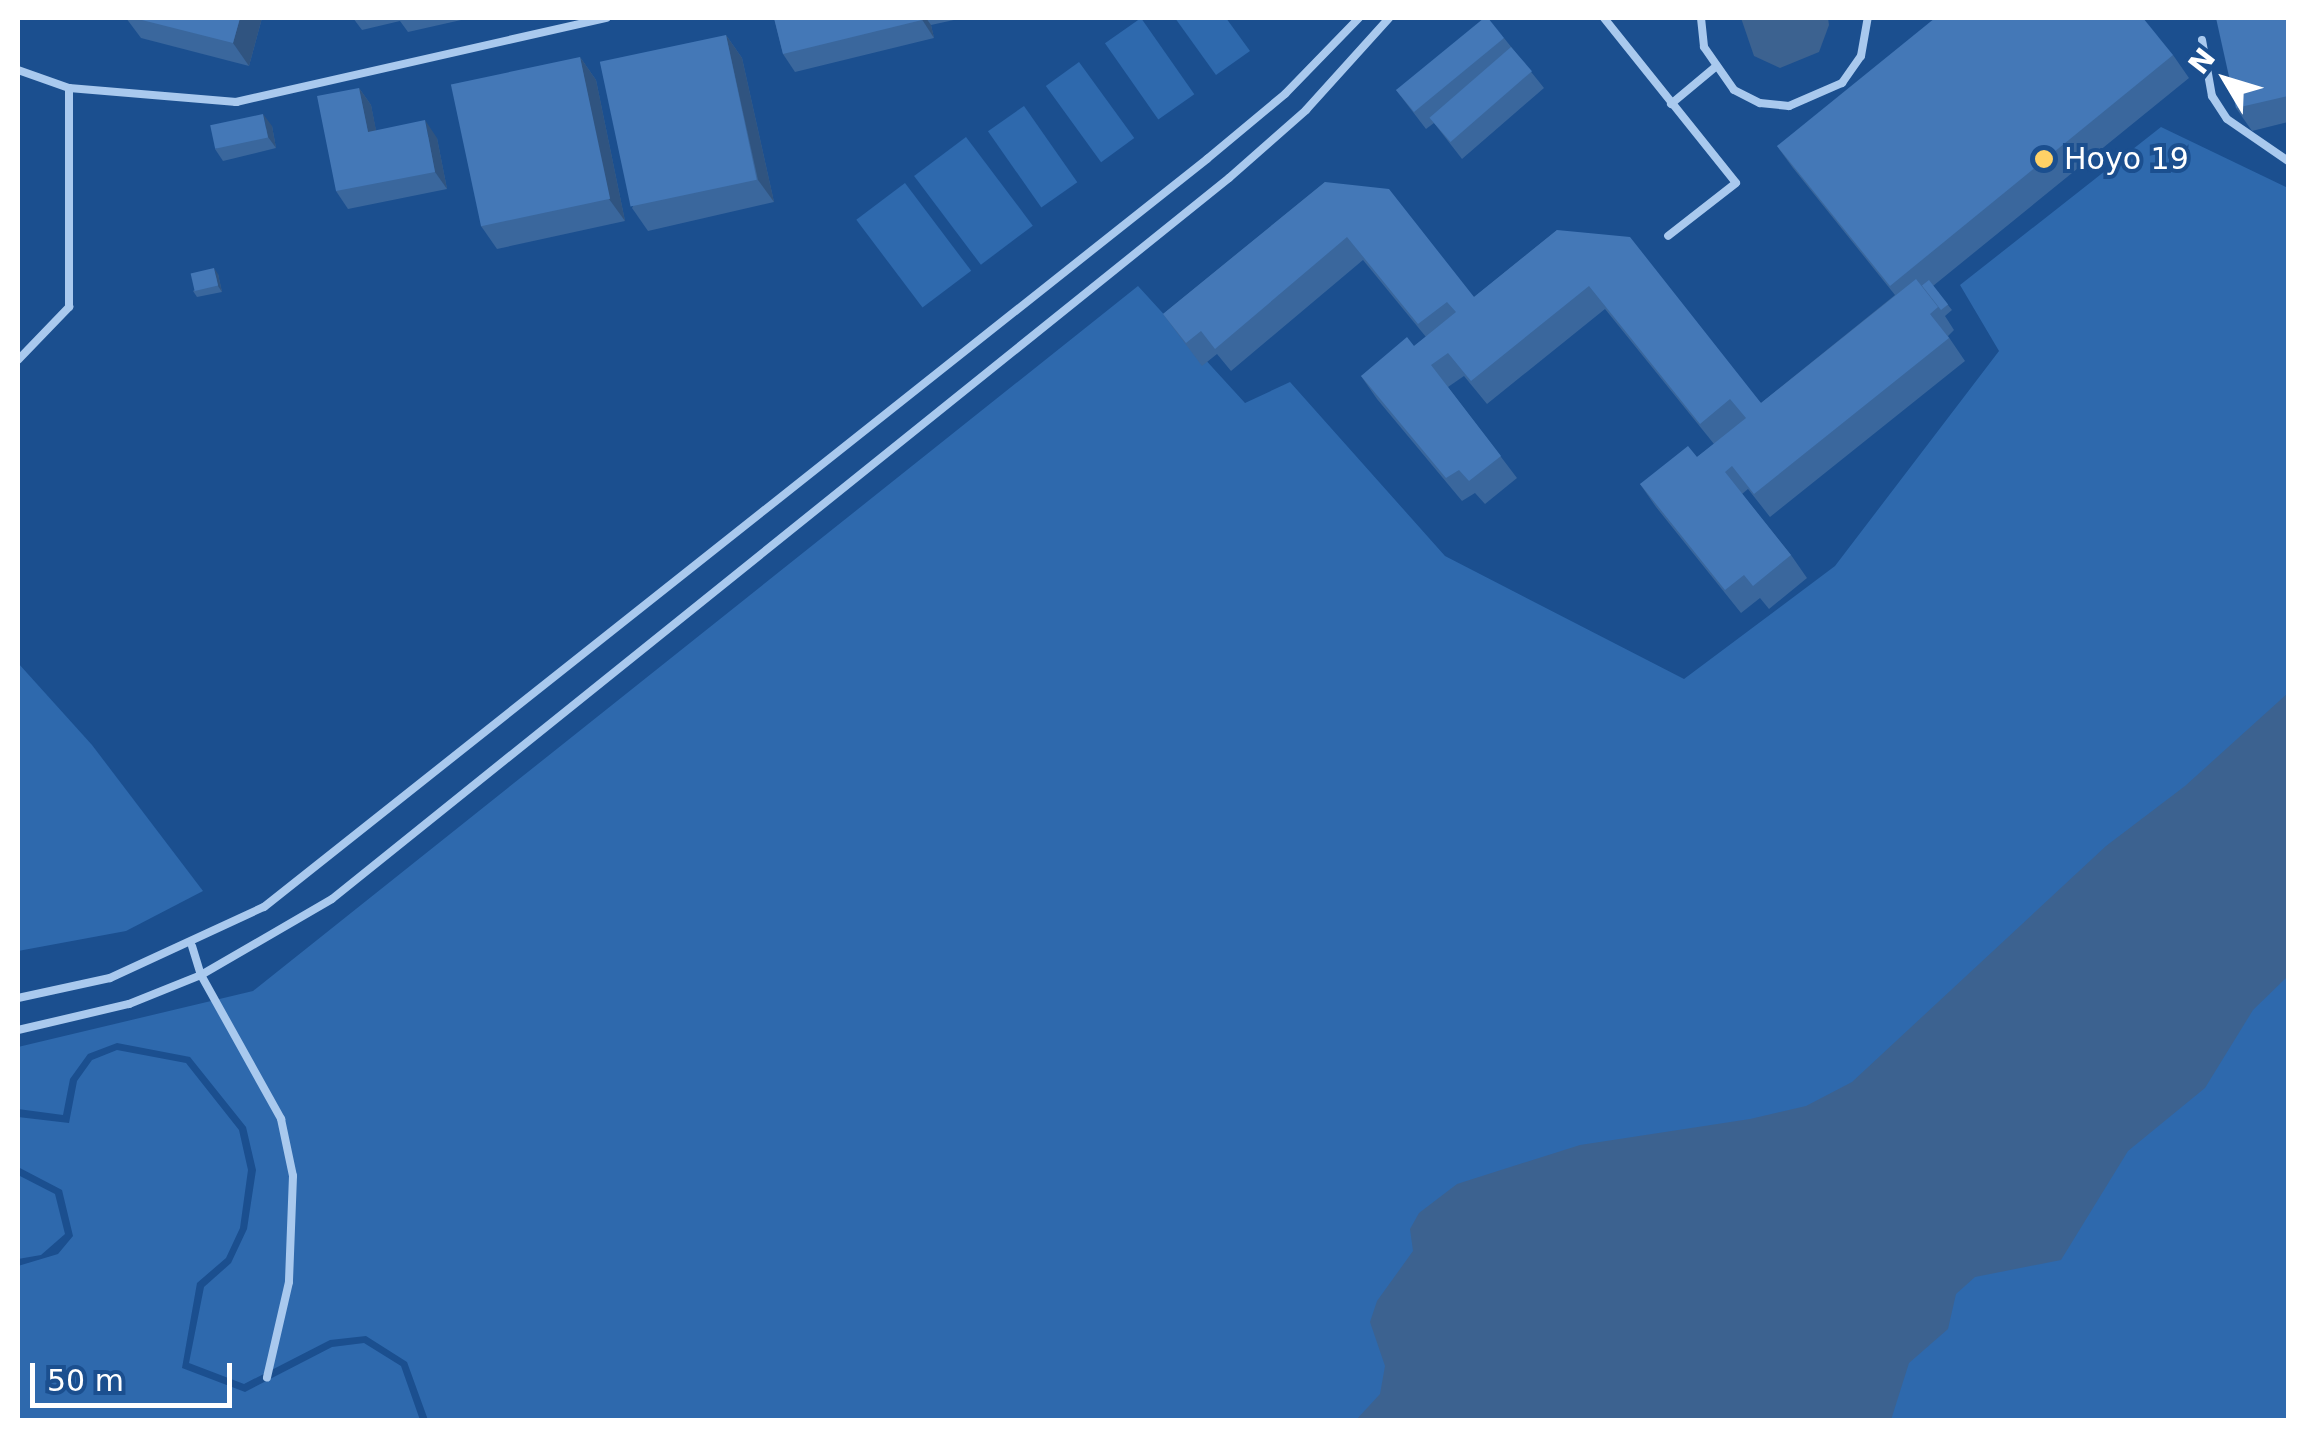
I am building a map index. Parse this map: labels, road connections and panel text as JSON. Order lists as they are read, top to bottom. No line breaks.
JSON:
{"places":["Hoyo 19"],"scale_bar":"50 m","north":"top left"}
